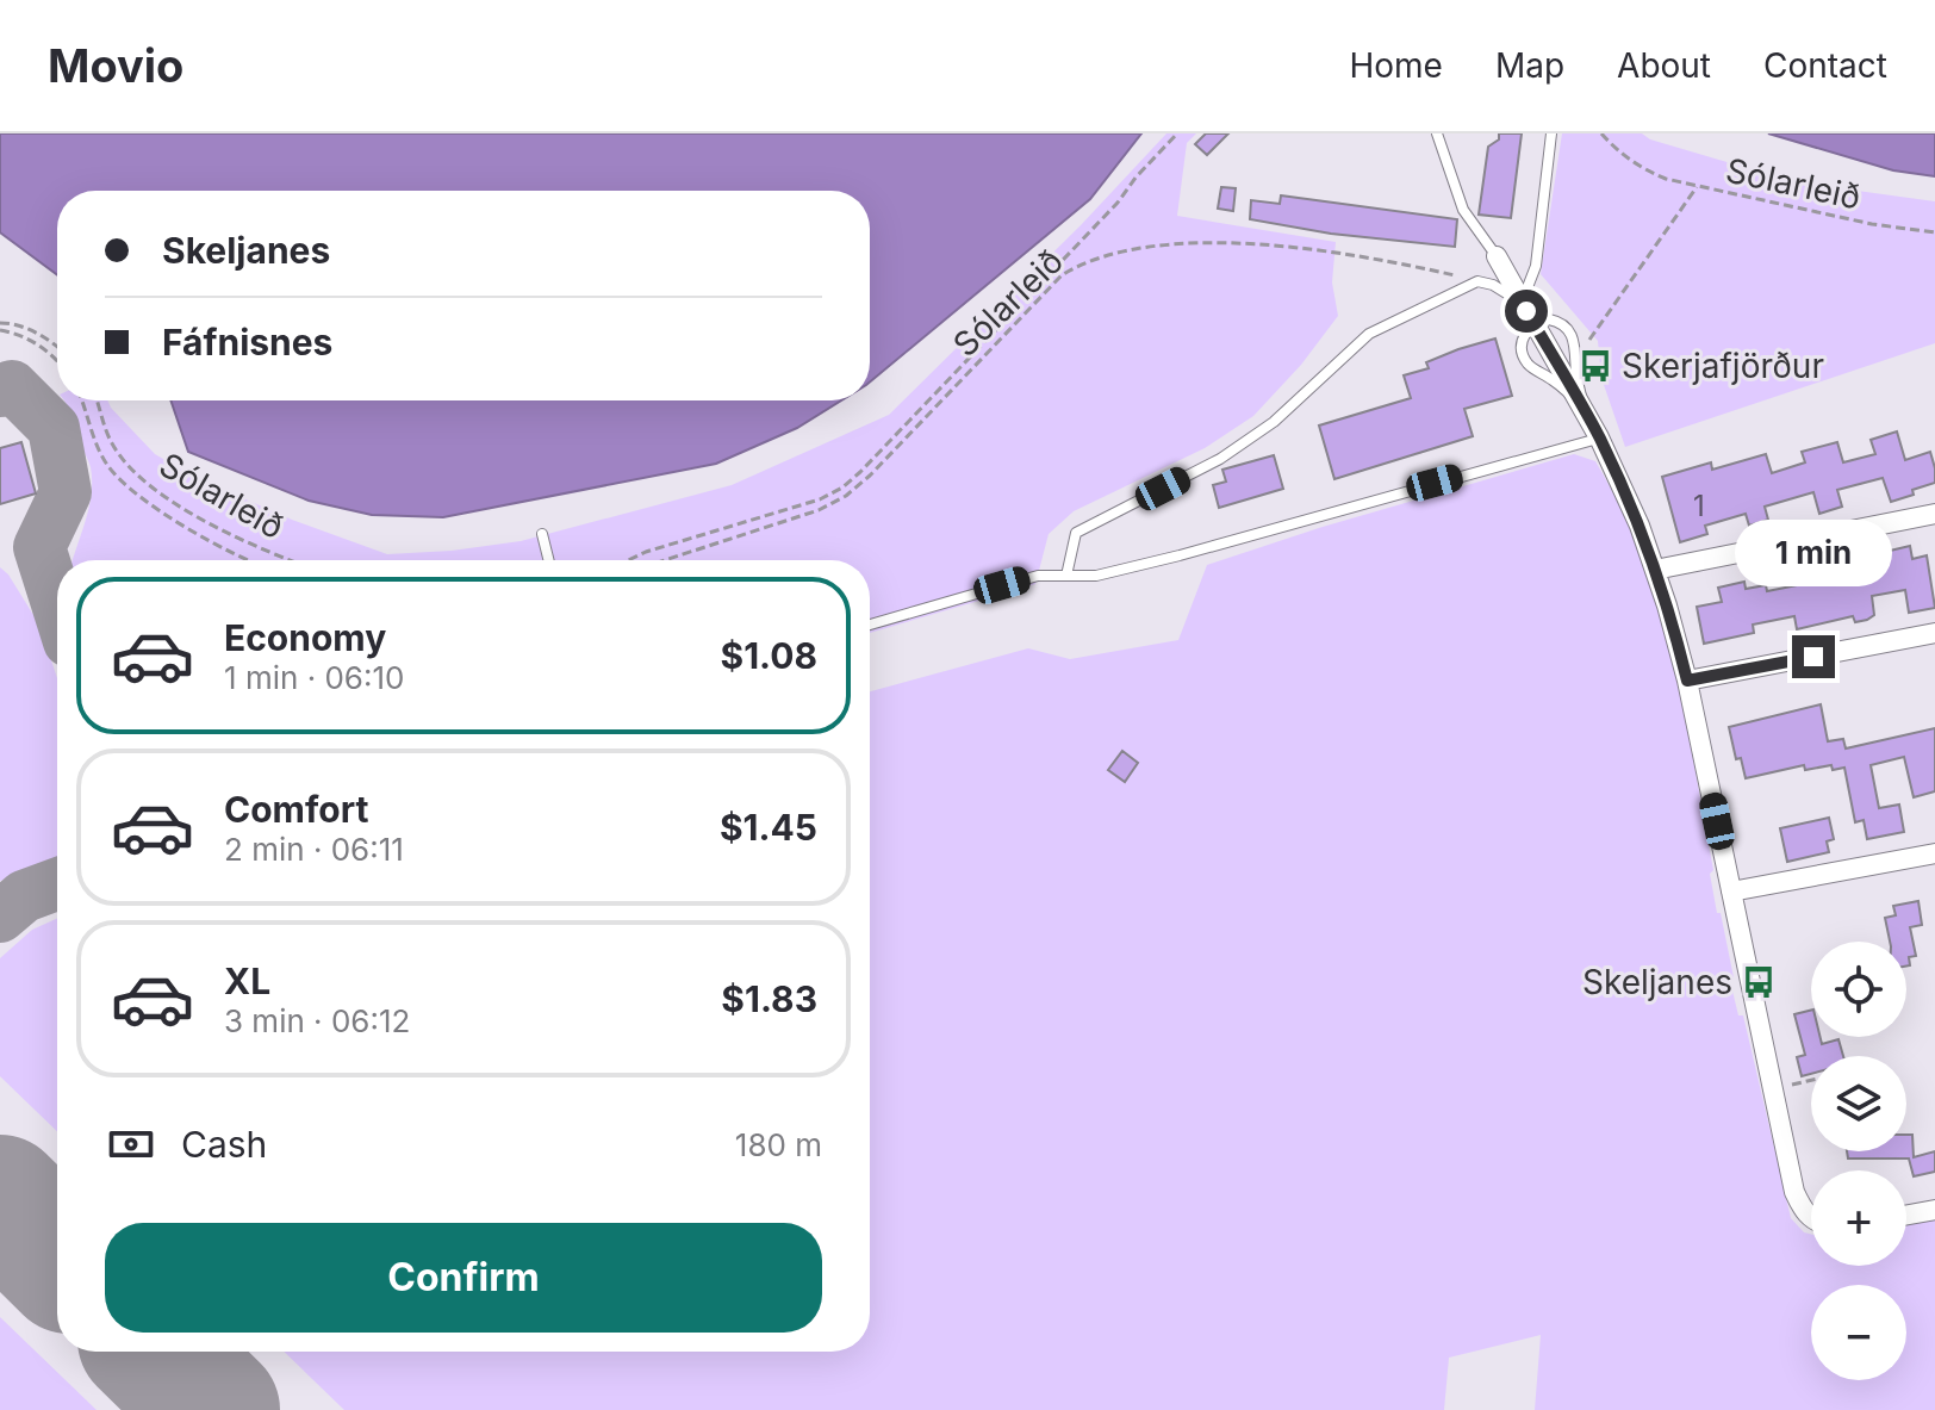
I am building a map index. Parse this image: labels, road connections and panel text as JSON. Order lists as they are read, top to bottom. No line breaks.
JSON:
{"streets":{"path":["Sólarleið"]},"places":{"bus stop":["Skerjafjörður","Skeljanes"]},"house_numbers":["1"],"page":{"header":"Movio","nav":["Home","Map","About","Contact"],"banner":["Skeljanes","Fáfnisnes"],"bubble":"1 min","list":[{"name":"Economy","note":"1 min · 06:10","value":"$1.08"},{"name":"Comfort","note":"2 min · 06:11","value":"$1.45"},{"name":"XL","note":"3 min · 06:12","value":"$1.83"}],"map_buttons":["+","−"],"pay":["Cash","180 m"],"buttons":"Confirm"}}
